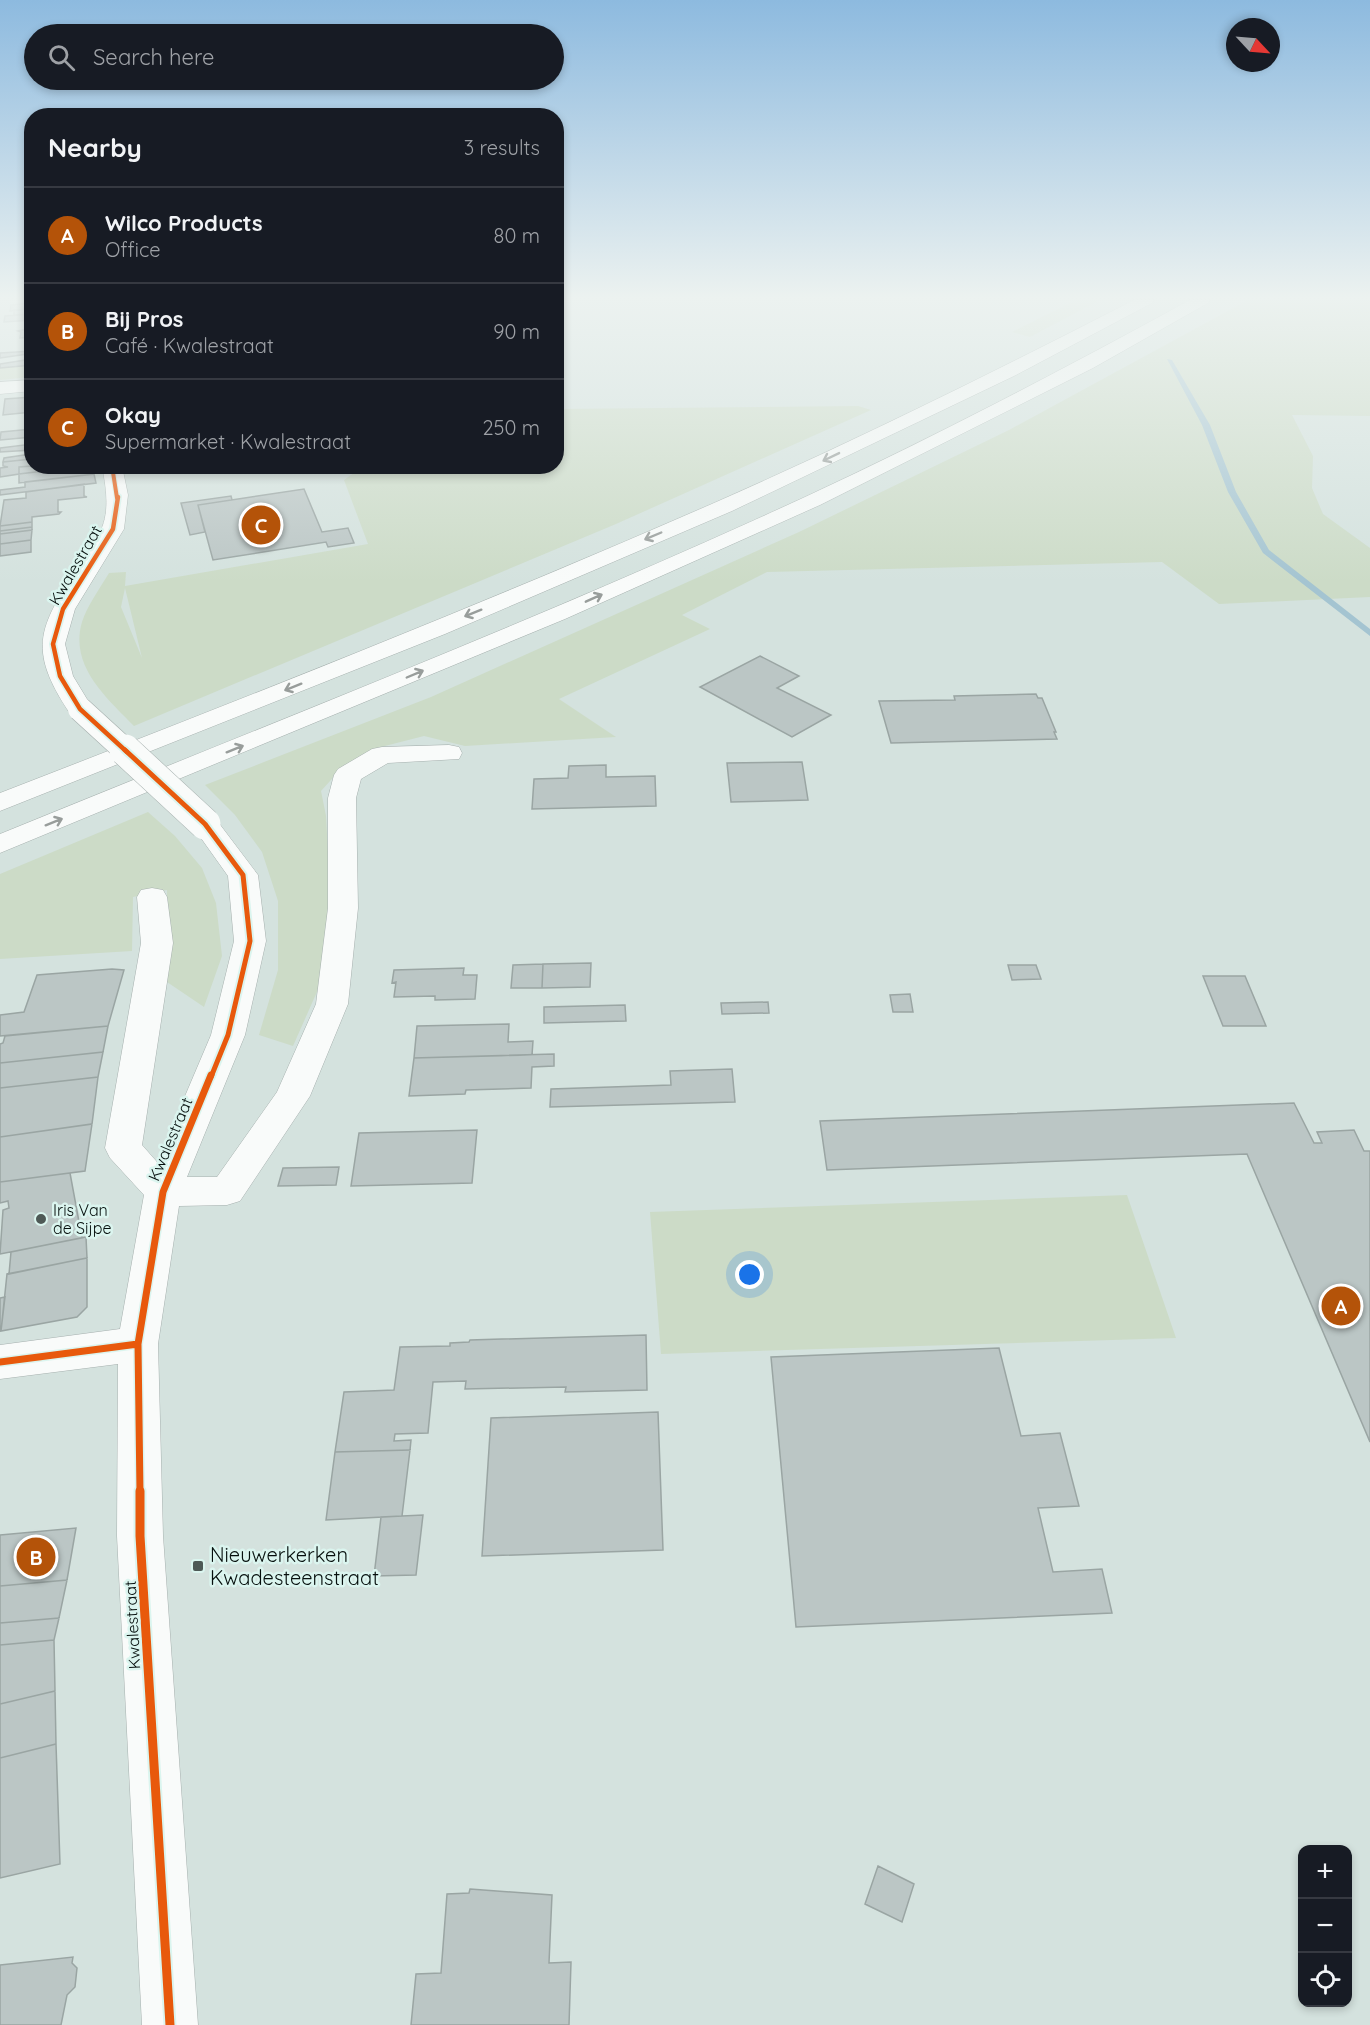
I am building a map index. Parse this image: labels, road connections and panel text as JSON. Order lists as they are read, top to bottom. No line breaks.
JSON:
{"streets":{"main road":["Kwalestraat"]},"places":{"other":["Iris Van de Sijpe"],"transit":["Nieuwerkerken Kwadesteenstraat"]},"north":"bottom right","page":{"search":"Search here","heading":["Nearby","3 results"],"list":[{"mark":"A","name":"Wilco Products","note":"Office","value":"80 m"},{"mark":"B","name":"Bij Pros","note":"Café · Kwalestraat","value":"90 m"},{"mark":"C","name":"Okay","note":"Supermarket · Kwalestraat","value":"250 m"}],"pins":["C","A","B"],"map_buttons":["+","−"]}}
